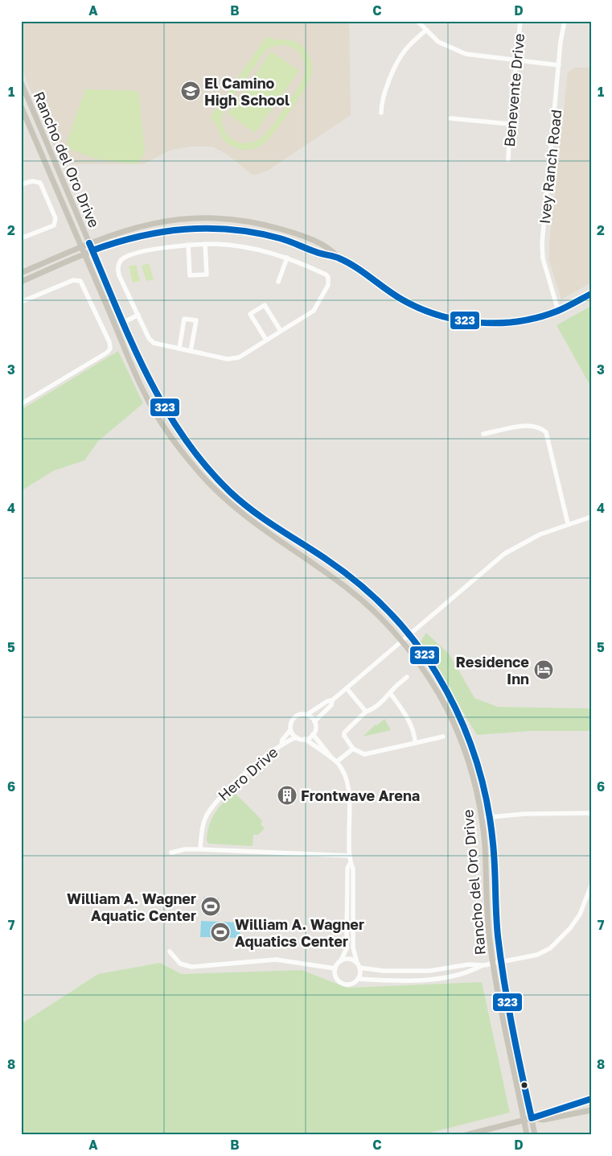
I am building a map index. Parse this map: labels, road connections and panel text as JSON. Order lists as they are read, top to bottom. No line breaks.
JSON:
{"streets":{"main road":["Rancho del Oro Drive"],"street":["Benevente Drive","Ivey Ranch Road","Hero Drive"]},"places":{"school or university":["El Camino High School"],"hotel":["Residence Inn"],"building":["Frontwave Arena"],"sports":["William A. Wagner Aquatic Center","William A. Wagner Aquatics Center"]},"lines":["transit line 323"],"grid":{"columns":["A","B","C","D"],"rows":["1","2","3","4","5","6","7","8"]}}
